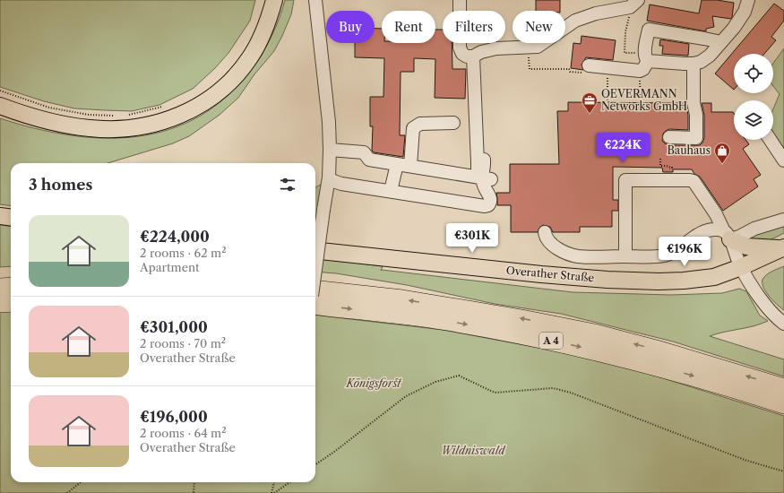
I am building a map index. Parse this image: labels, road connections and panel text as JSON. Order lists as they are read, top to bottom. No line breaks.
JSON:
{"streets":{"highway":["A 4"],"main road":["Overather Straße"]},"parks":["Königsforst","Wildniswald"],"places":{"office":["OEVERMANN Networks GmbH"],"shop":["Bauhaus"]},"page":{"chip":["Buy","Rent","Filters","New"],"price":["€224K","€301K","€196K"],"heading":"3 homes","list":[{"name":"€224,000","note":"2 rooms · 62 m² · Apartment"},{"name":"€301,000","note":"2 rooms · 70 m² · Overather Straße"},{"name":"€196,000","note":"2 rooms · 64 m² · Overather Straße"}]}}
